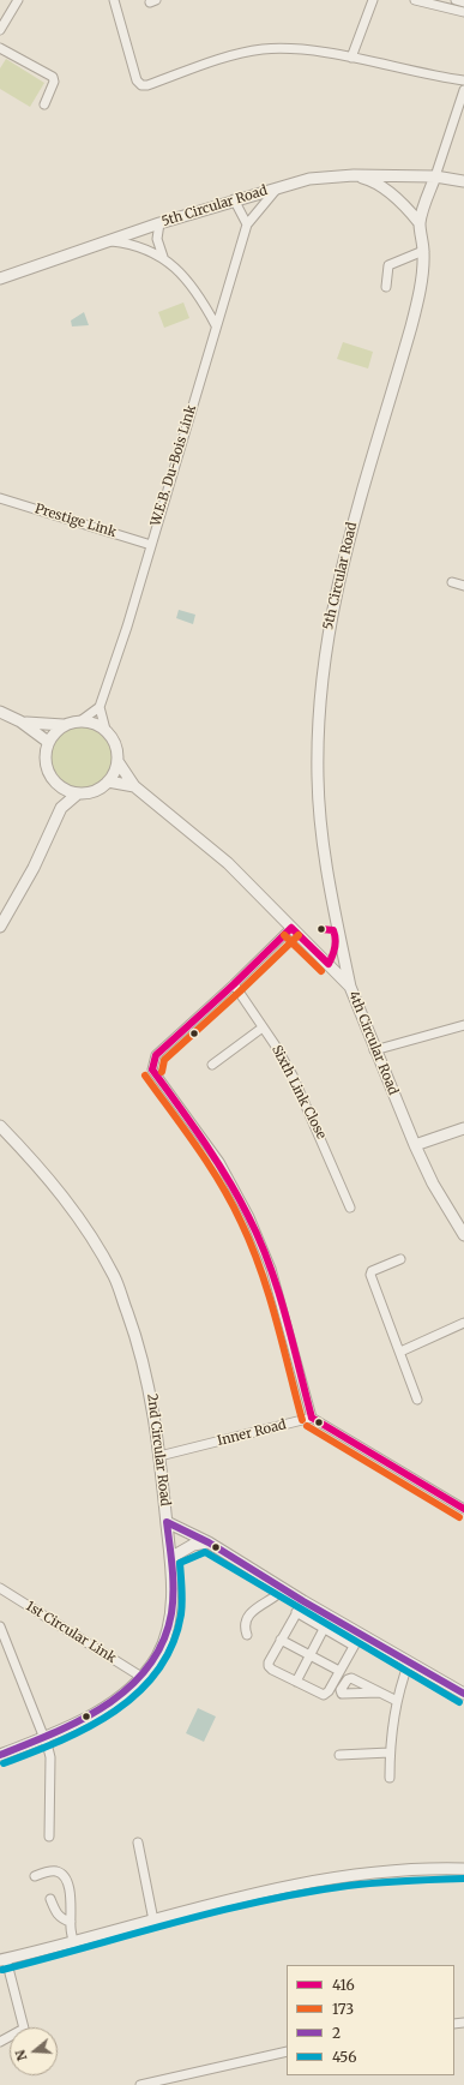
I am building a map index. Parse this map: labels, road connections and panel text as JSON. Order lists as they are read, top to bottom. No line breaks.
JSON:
{"streets":{"street":["5th Circular Road","W.E.B. Du-Bois Link","Prestige Link","4th Circular Road","Sixth Link Close","Inner Road","2nd Circular Road","1st Circular Link"]},"crossings":[["5th Circular Road","W.E.B. Du-Bois Link"],["5th Circular Road","4th Circular Road"],["W.E.B. Du-Bois Link","Prestige Link"],["Inner Road","2nd Circular Road"],["2nd Circular Road","1st Circular Link"]],"lines":["transit line 416","transit line 173","transit line 2","transit line 456"],"legend":["416","173","2","456"],"north":"left"}
